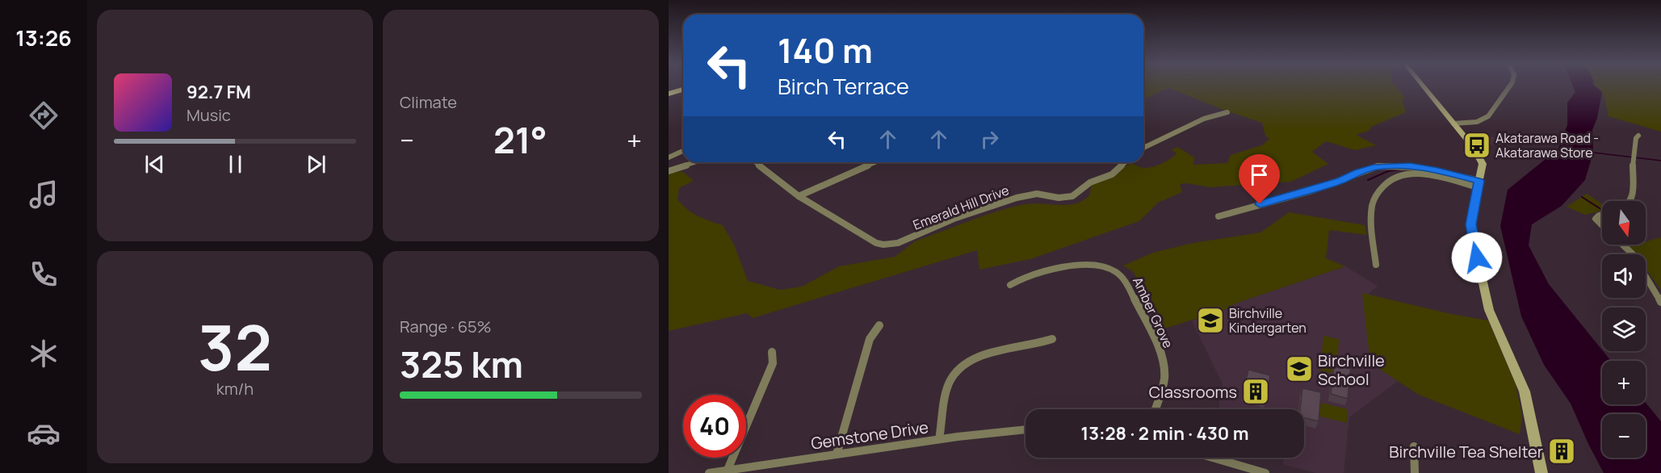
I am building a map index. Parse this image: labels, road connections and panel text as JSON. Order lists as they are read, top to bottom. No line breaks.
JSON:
{"streets":{"street":["Emerald Hill Drive","Amber Grove","Gemstone Drive"]},"places":{"bus stop":["Akatarawa Road - Akatarawa Store"],"school or university":["Birchville Kindergarten","Birchville School"],"building":["Classrooms","Birchville Tea Shelter"]},"north":"bottom","page":{"tabs":"13:26","tile":["Climate",["32","km/h"],["Range · 65%","325 km"]],"turn":["140 m","Birch Terrace"],"song":["92.7 FM","Music"],"heat":["−","21°","+"],"map_buttons":["+","−"],"limit":"40","trip":"13:28 · 2 min · 430 m"}}
